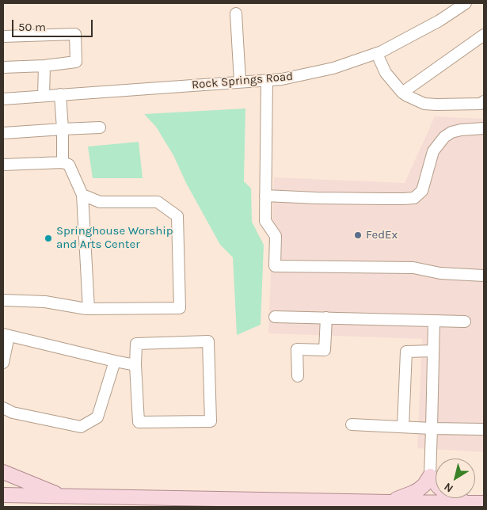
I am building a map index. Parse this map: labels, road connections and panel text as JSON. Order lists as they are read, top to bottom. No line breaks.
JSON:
{"streets":{"street":["Rock Springs Road"]},"places":["FedEx","Springhouse Worship and Arts Center"],"scale_bar":"50 m","north":"bottom left"}
